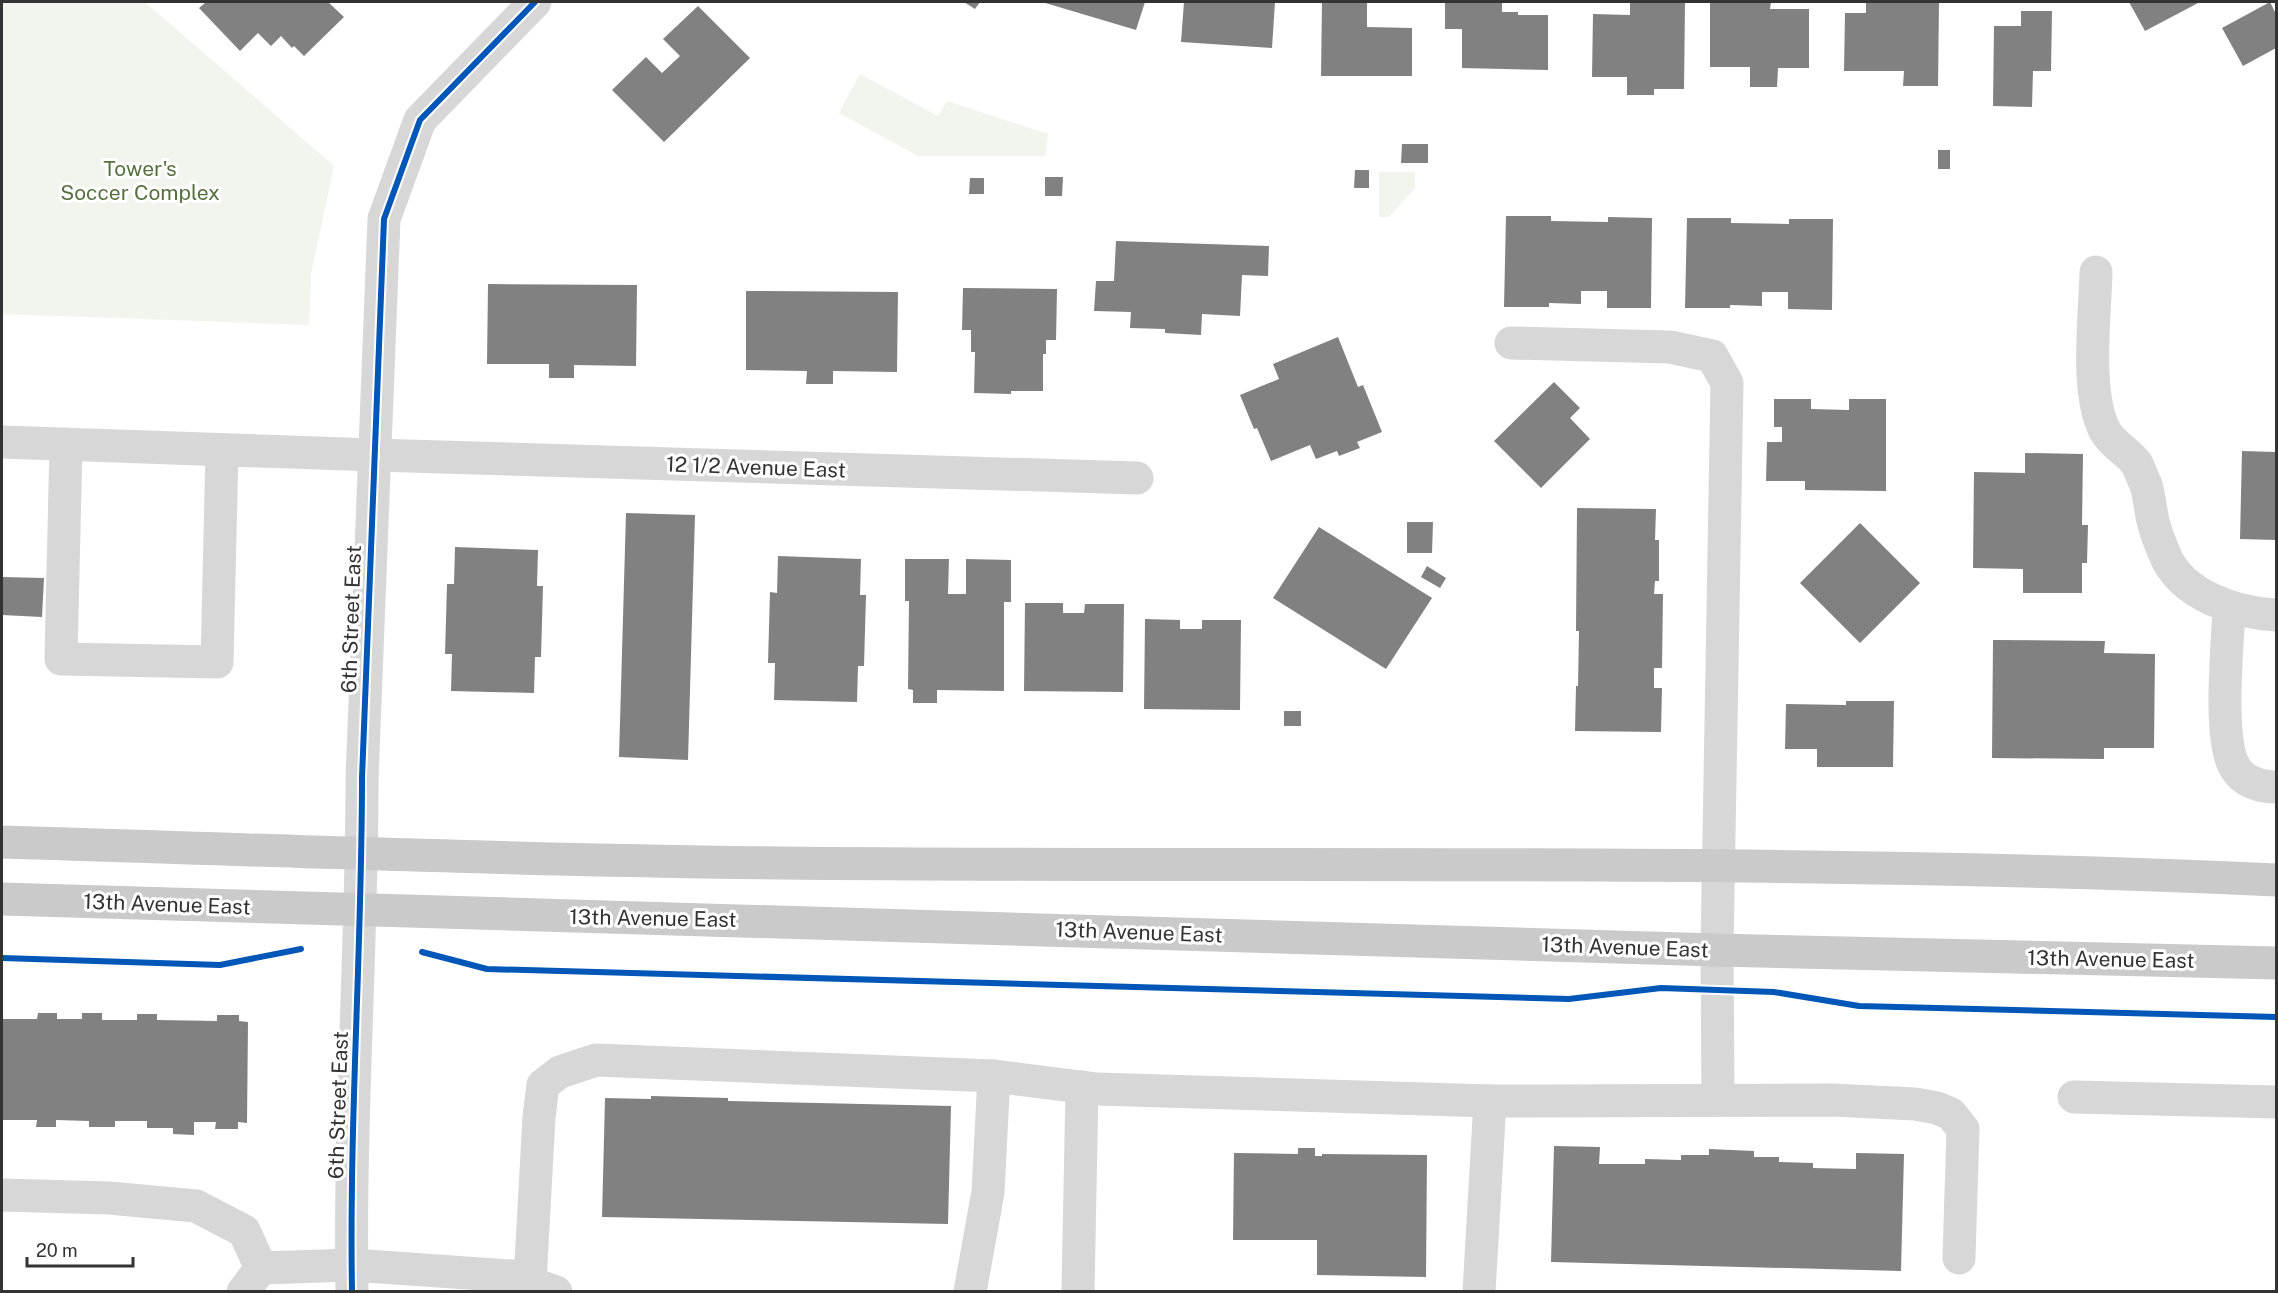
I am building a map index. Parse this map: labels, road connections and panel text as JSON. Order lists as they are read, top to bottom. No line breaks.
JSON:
{"streets":{"main road":["13th Avenue East"],"street":["12 1/2 Avenue East","6th Street East"]},"crossings":[["12 1/2 Avenue East","6th Street East"],["6th Street East","13th Avenue East"]],"parks":["Tower's Soccer Complex"],"scale_bar":"20 m"}
